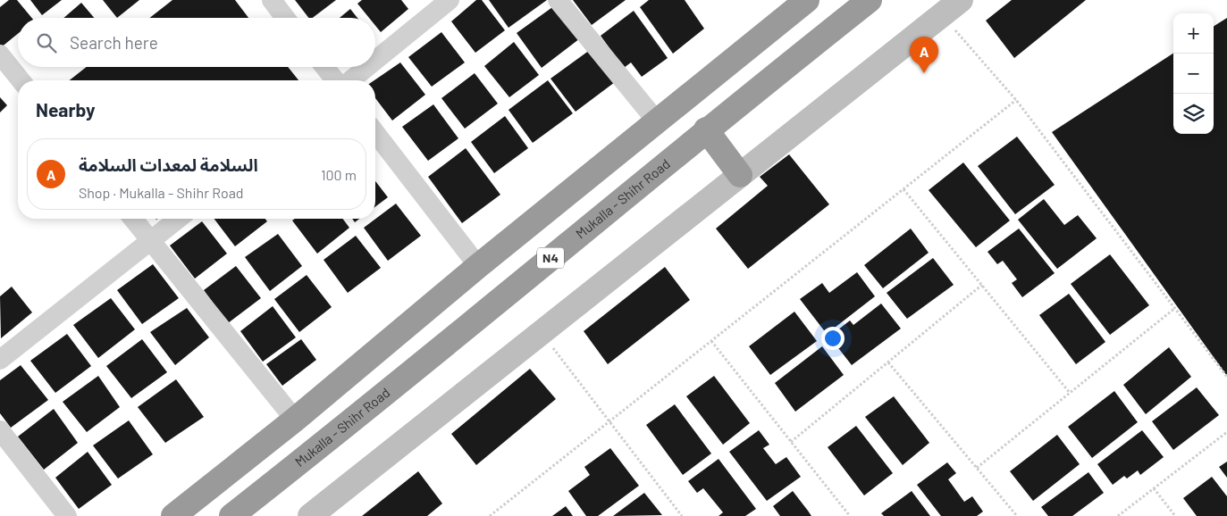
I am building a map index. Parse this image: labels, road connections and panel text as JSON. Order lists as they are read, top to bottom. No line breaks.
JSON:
{"streets":{"highway":["Mukalla - Shihr Road","N4"]},"page":{"map_buttons":["+","−"],"search":"Search here","pins":"A","heading":"Nearby","list":[{"mark":"A","name":"السلامة لمعدات السلامة","note":"Shop · Mukalla - Shihr Road","value":"100 m"}]}}
